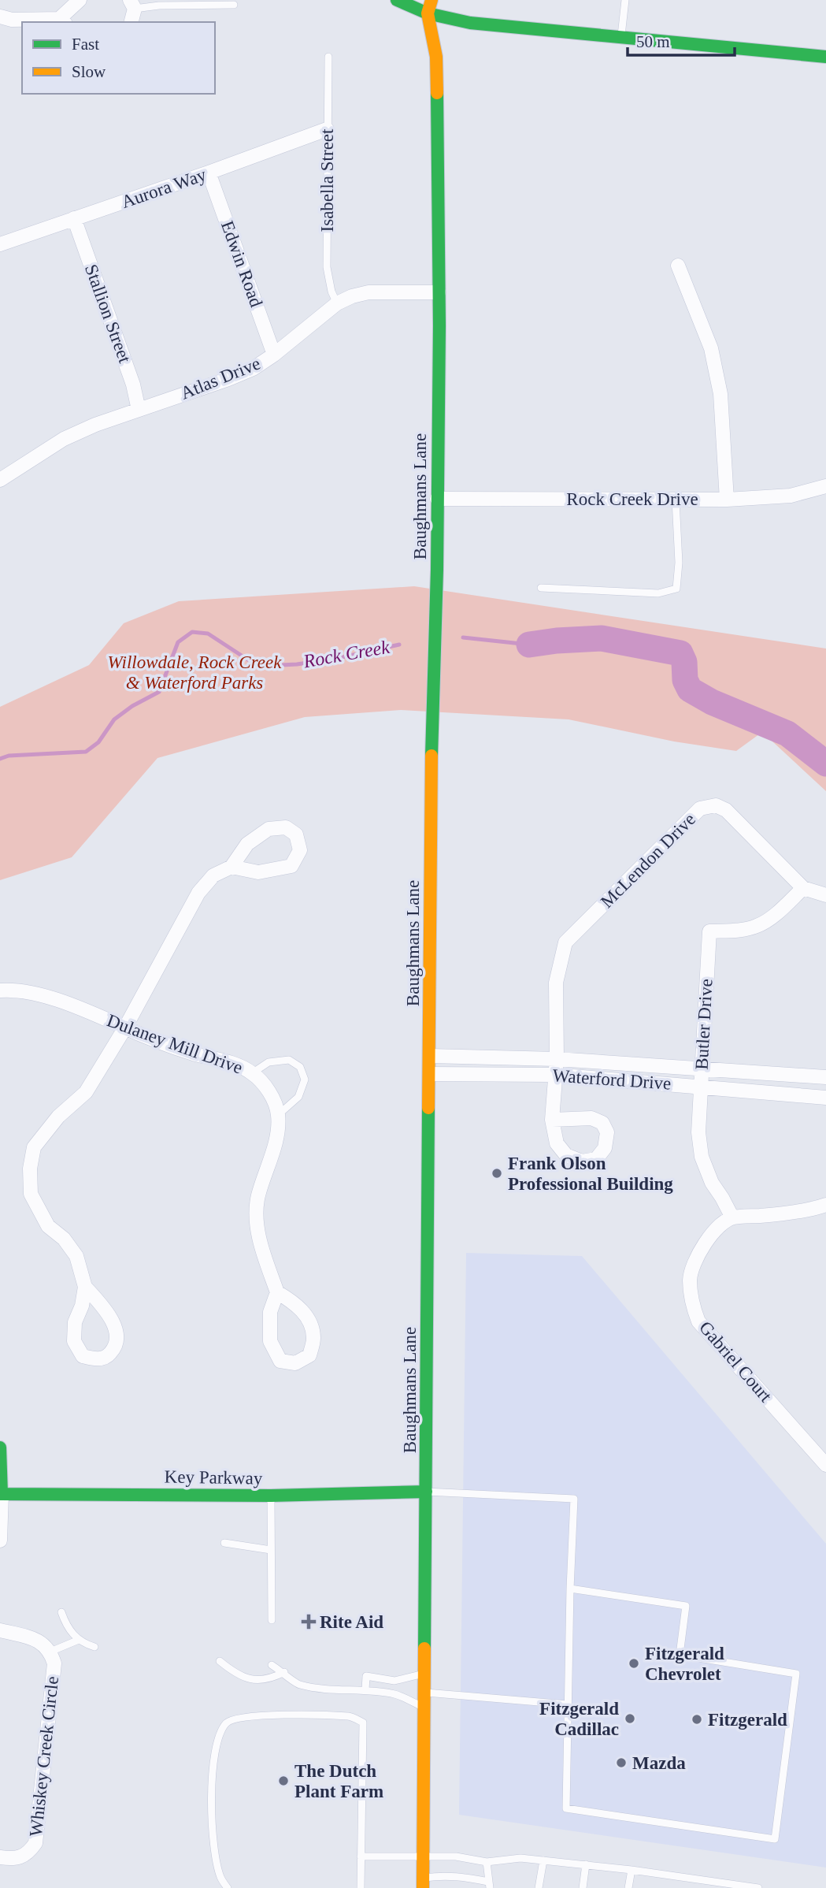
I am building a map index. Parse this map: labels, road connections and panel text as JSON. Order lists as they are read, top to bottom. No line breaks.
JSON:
{"streets":{"main road":["Baughmans Lane","Key Parkway"],"street":["Aurora Way","Edwin Road","Stallion Street","Atlas Drive","Rock Creek Drive","McLendon Drive","Butler Drive","Dulaney Mill Drive","Waterford Drive","Gabriel Court","Whiskey Creek Circle"],"lane":["Isabella Street"]},"crossings":[["Isabella Street","Aurora Way"],["Isabella Street","Atlas Drive"],["Aurora Way","Edwin Road"],["Aurora Way","Stallion Street"],["Edwin Road","Atlas Drive"],["Stallion Street","Atlas Drive"],["Atlas Drive","Baughmans Lane"],["Baughmans Lane","Rock Creek Drive"],["Baughmans Lane","Waterford Drive"],["Baughmans Lane","Key Parkway"],["McLendon Drive","Butler Drive"],["McLendon Drive","Waterford Drive"],["Butler Drive","Waterford Drive"],["Butler Drive","Gabriel Court"]],"water":["Rock Creek"],"parks":["Willowdale, Rock Creek & Waterford Parks"],"places":{"other":["Frank Olson Professional Building","Fitzgerald Chevrolet","Fitzgerald Cadillac","Fitzgerald","Mazda","The Dutch Plant Farm"],"health":["Rite Aid"]},"legend":["Fast","Slow"],"scale_bar":"50 m"}
